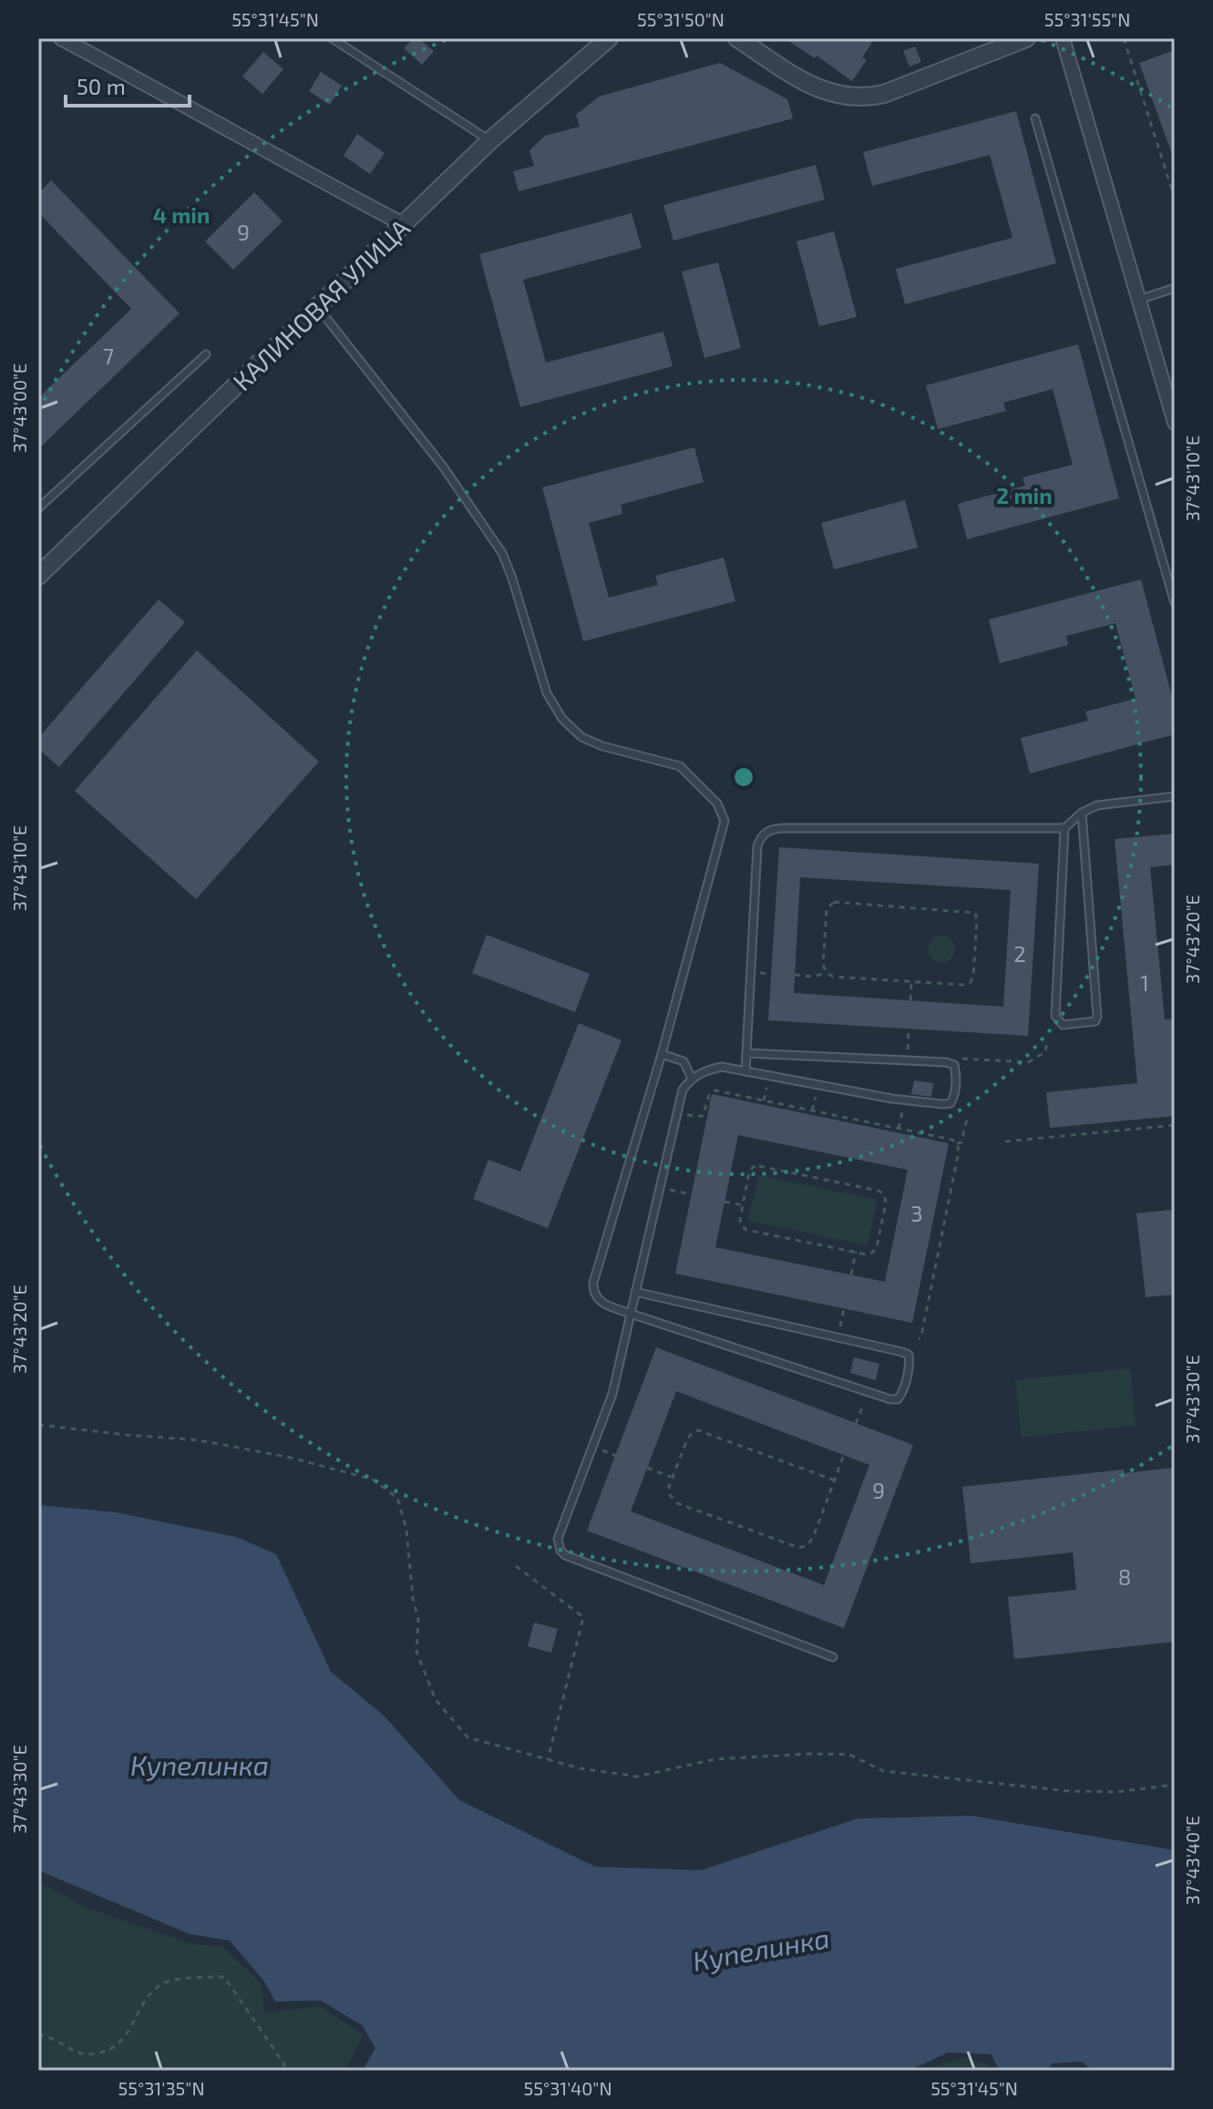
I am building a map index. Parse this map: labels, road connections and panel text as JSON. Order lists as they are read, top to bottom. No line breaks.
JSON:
{"streets":{"street":["КАЛИНОВАЯ УЛИЦА"]},"water":["Купелинка"],"house_numbers":["9","7","2","1","3","9","8"],"scale_bar":"50 m","coordinates":["55°31'45\"N","55°31'50\"N","55°31'55\"N","37°43'00\"E","37°43'10\"E","37°43'20\"E","37°43'30\"E","37°43'40\"E","55°31'35\"N","55°31'40\"N"],"rings":["4 min","2 min"]}
